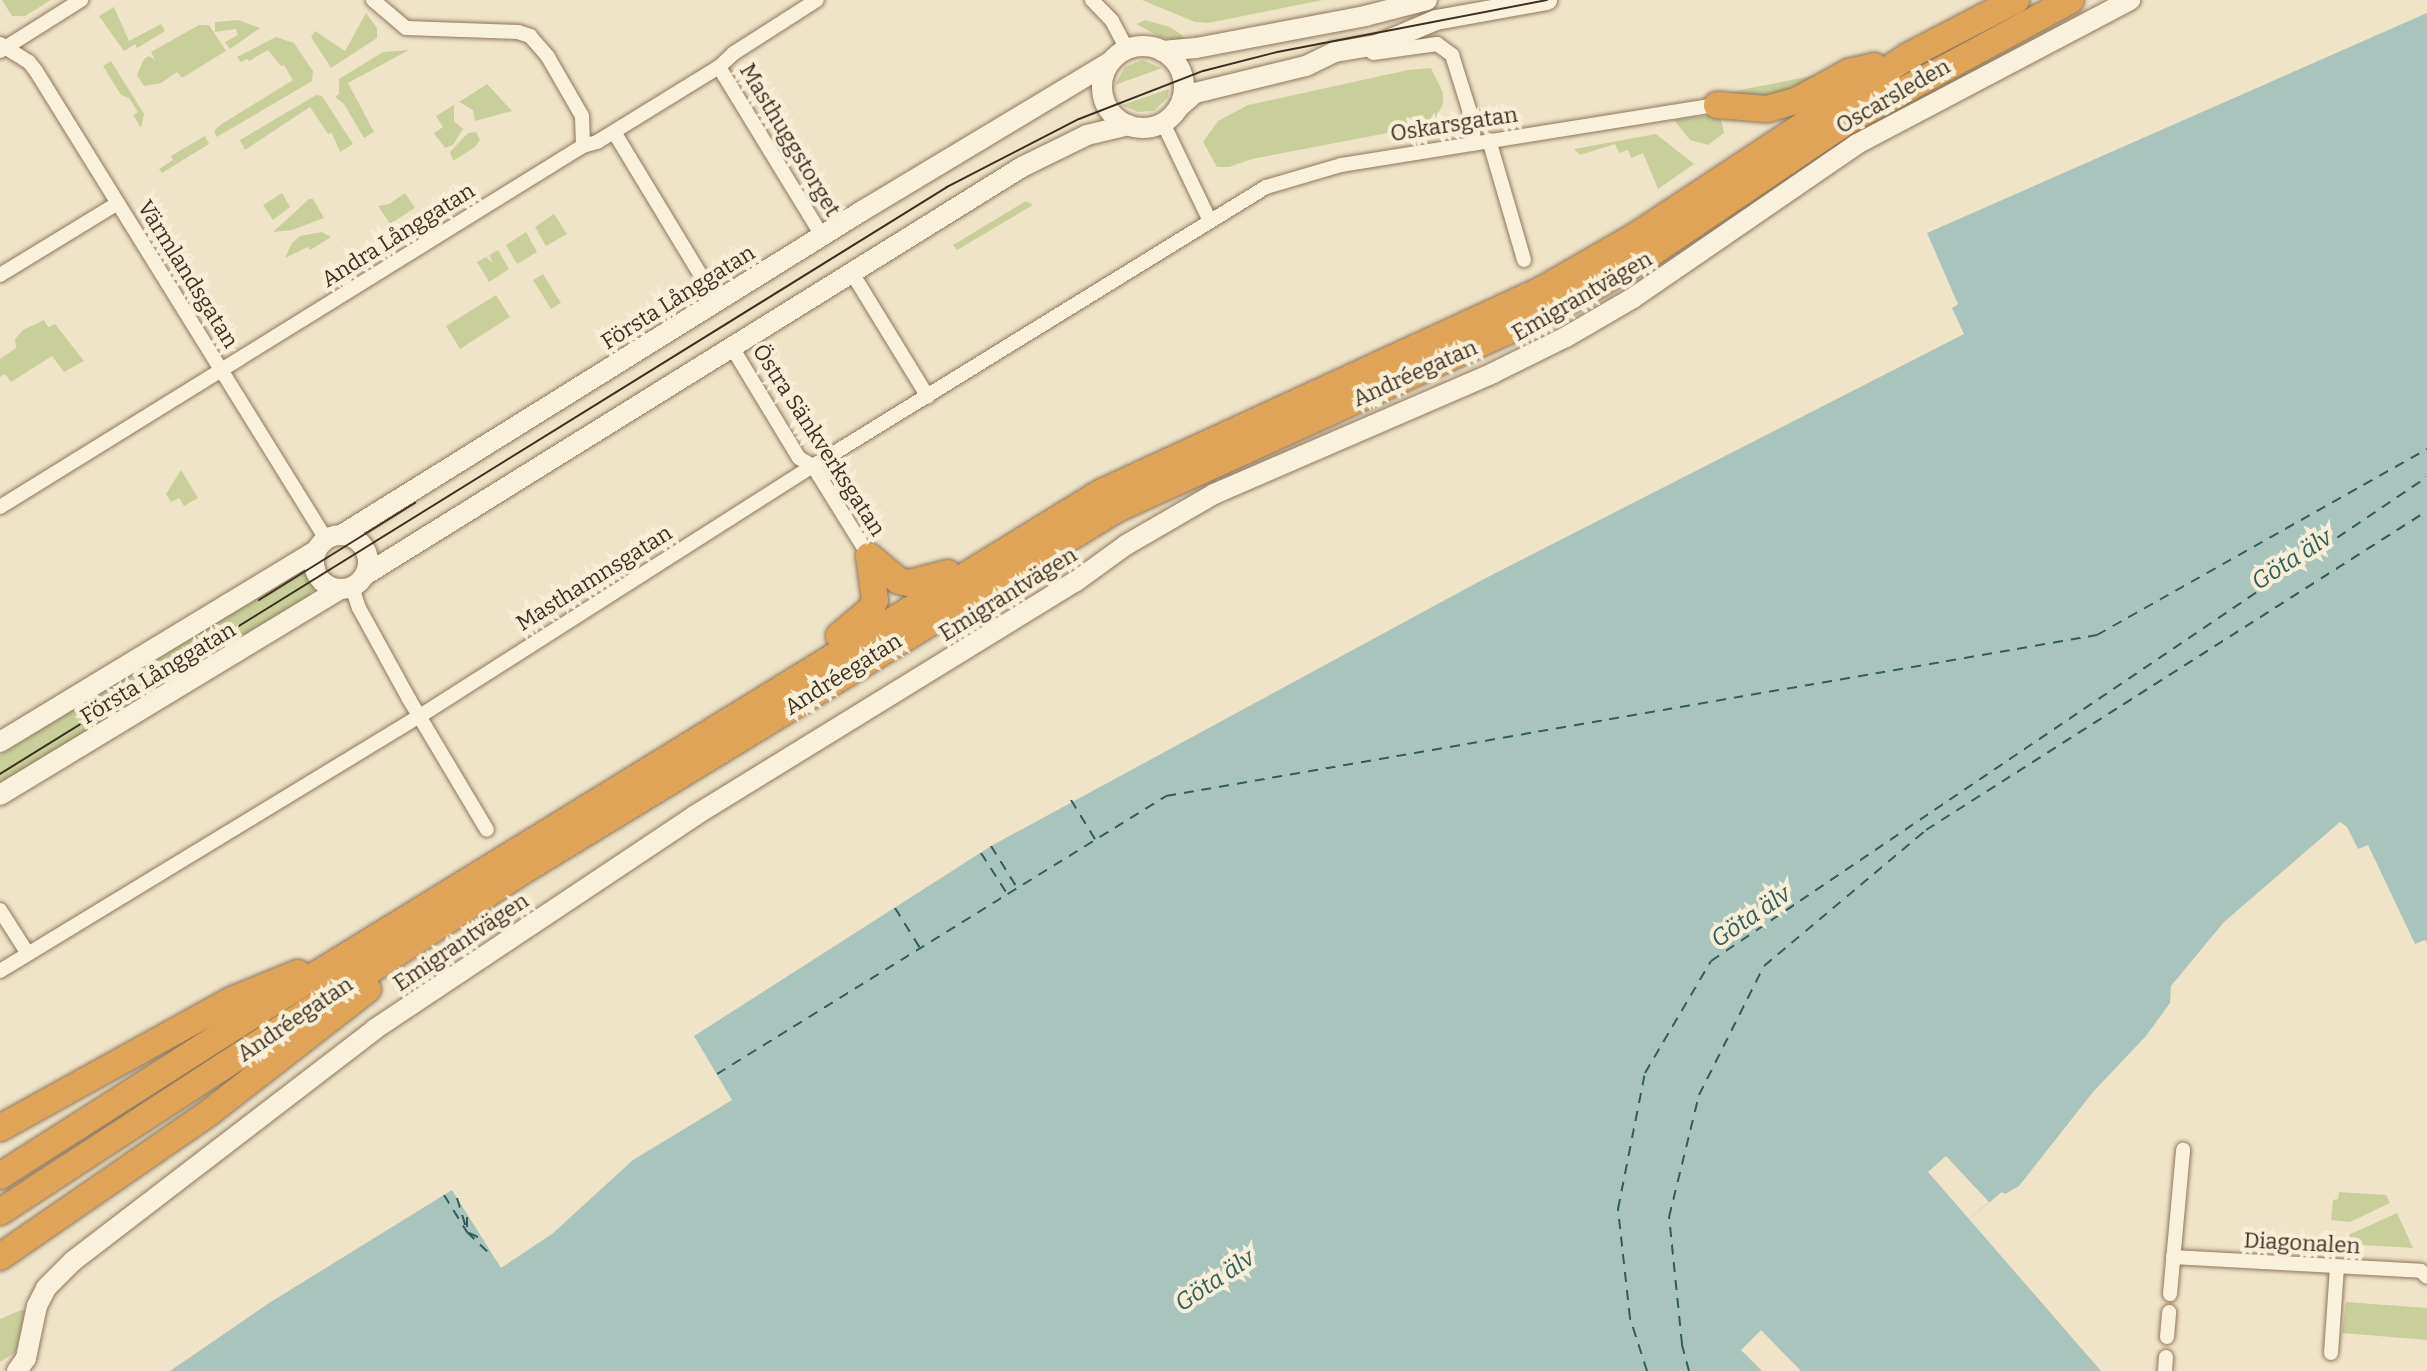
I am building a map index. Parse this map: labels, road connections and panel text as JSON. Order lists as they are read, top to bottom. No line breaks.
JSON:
{"streets":{"highway":["Oscarsleden","Andréegatan"],"street":["Oskarsgatan","Masthuggstorget","Andra Långgatan","Värmlandsgatan","Emigrantvägen","Första Långgatan","Östra Sänkverksgatan","Masthamnsgatan","Diagonalen"]},"crossings":[["Oscarsleden","Andréegatan"],["Oskarsgatan","Masthamnsgatan"],["Masthuggstorget","Andra Långgatan"],["Masthuggstorget","Första Långgatan"],["Andra Långgatan","Värmlandsgatan"],["Värmlandsgatan","Första Långgatan"],["Första Långgatan","Östra Sänkverksgatan"],["Östra Sänkverksgatan","Masthamnsgatan"]],"water":["Göta älv"]}
